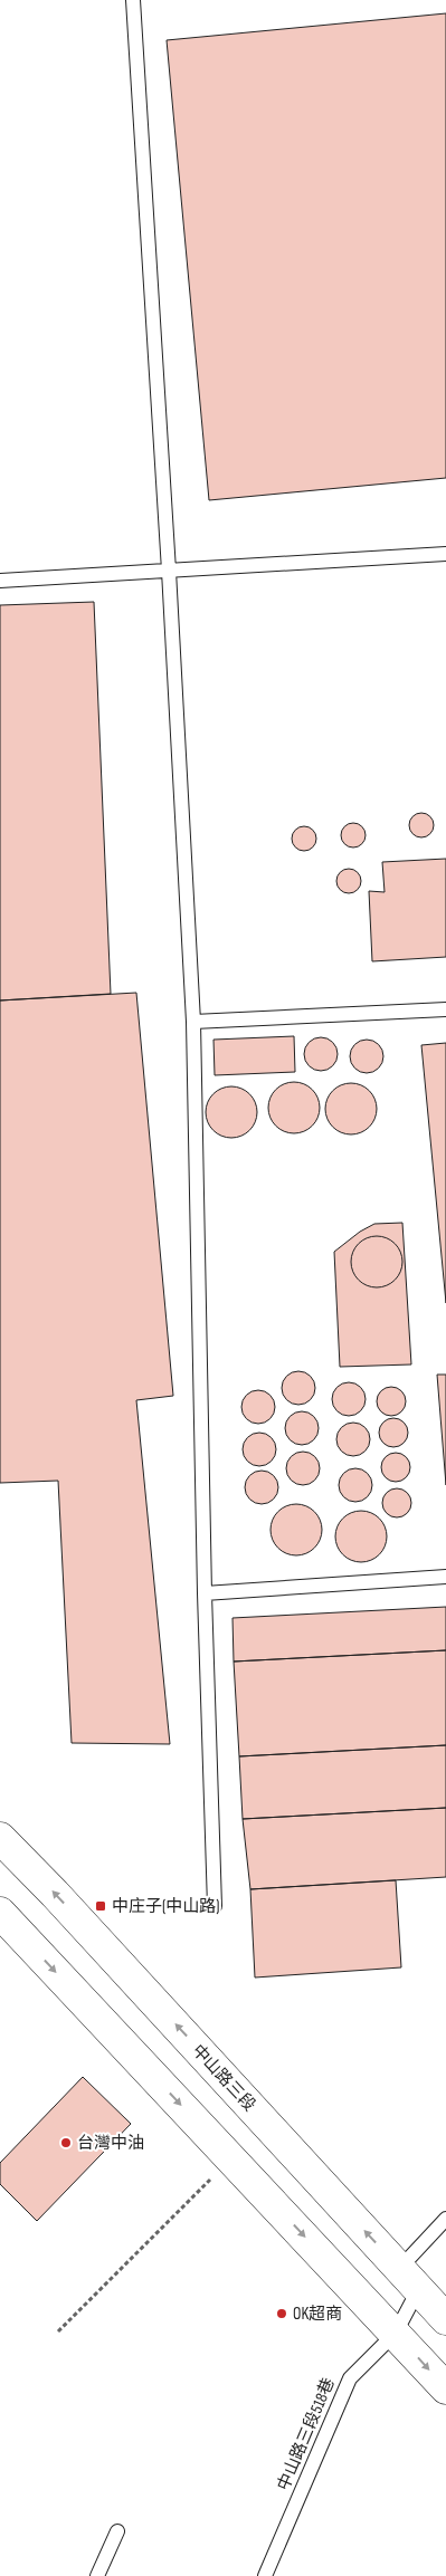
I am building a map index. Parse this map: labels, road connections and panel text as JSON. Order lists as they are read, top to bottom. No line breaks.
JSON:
{"streets":{"main road":["中山路三段"],"lane":["中山路三段518巷"]},"crossings":[["中山路三段","中山路三段518巷"]],"places":{"transit":["中庄子(中山路)"],"other":["台灣中油","OK超商"]}}
